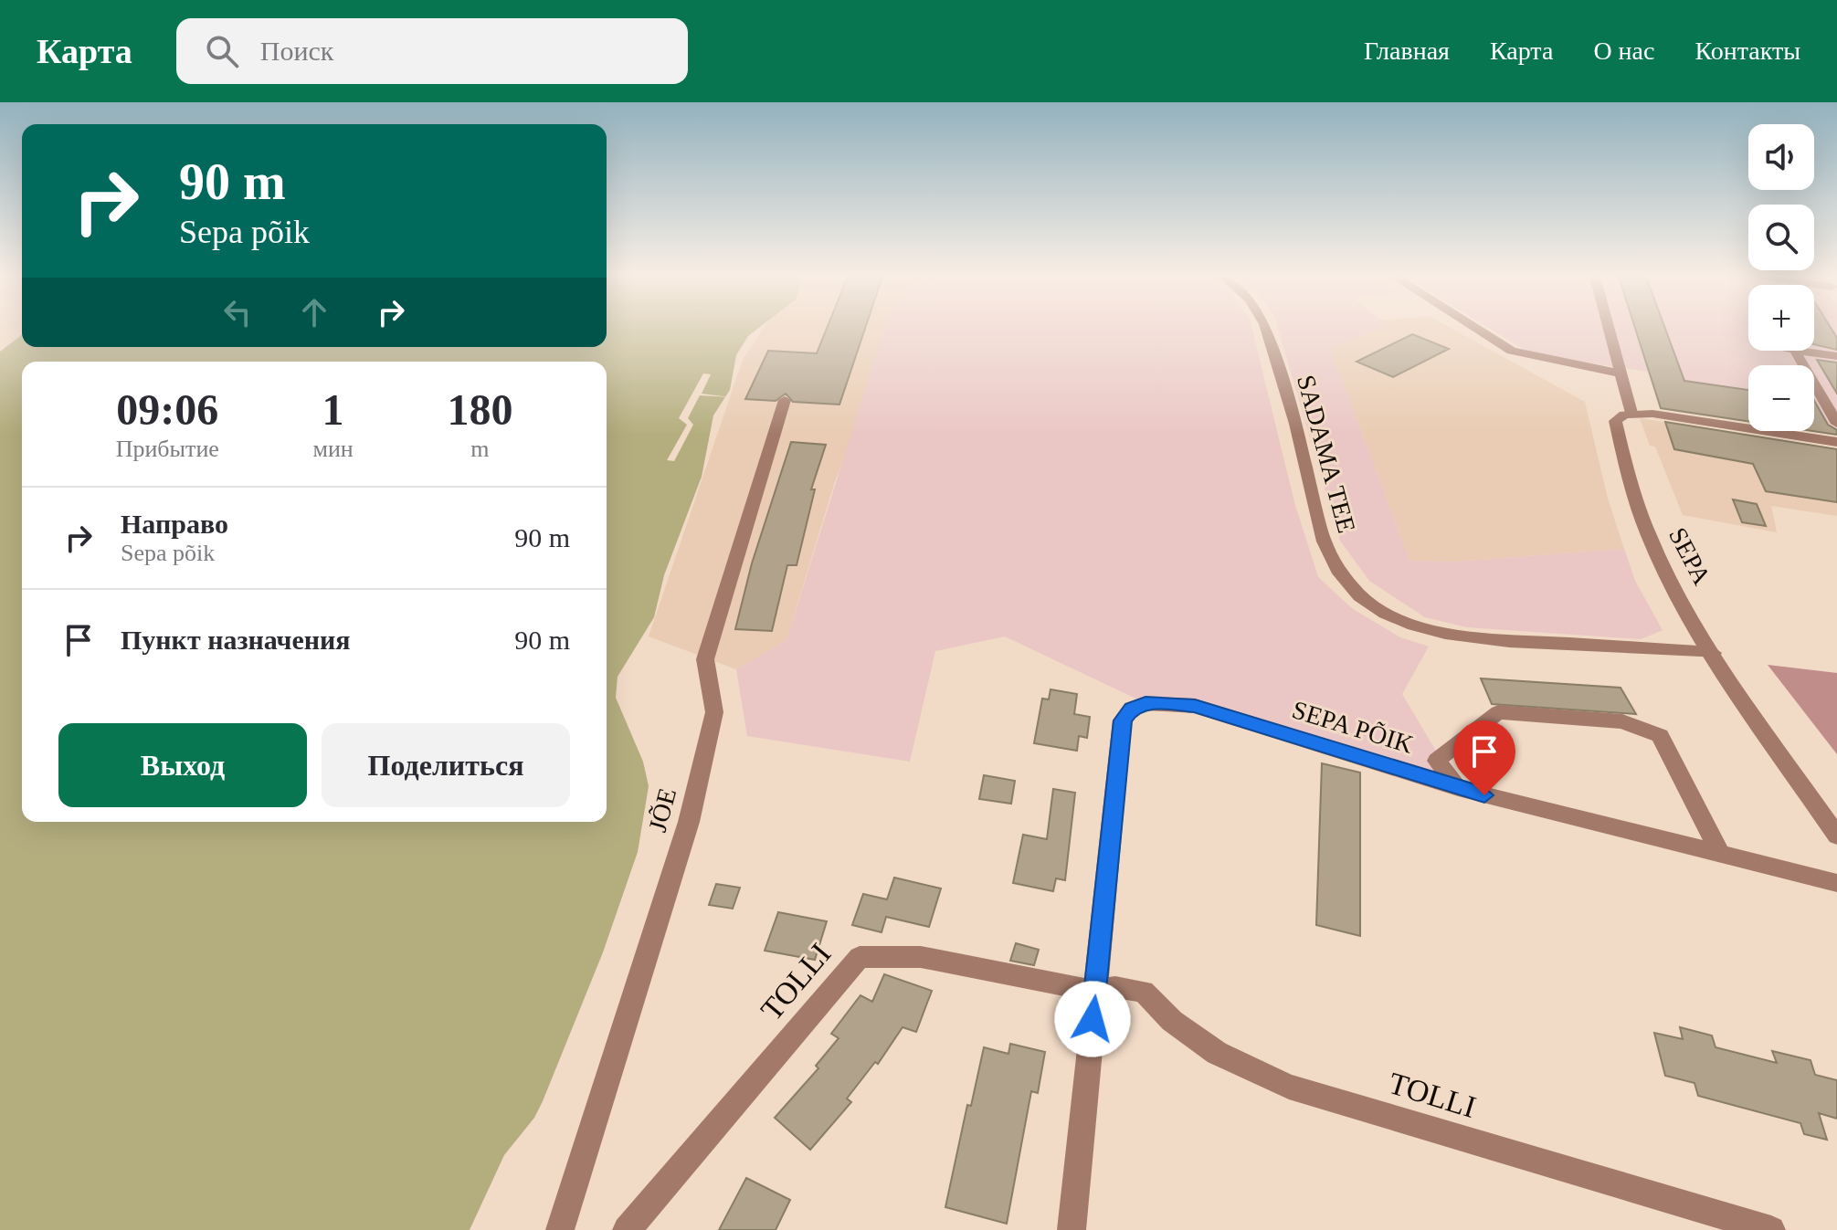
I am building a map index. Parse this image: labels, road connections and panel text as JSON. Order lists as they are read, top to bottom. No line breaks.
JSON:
{"streets":{"street":["SADAMA TEE","SEPA","SEPA PÕIK","JÕE","TOLLI"]},"crossings":[["SADAMA TEE","SEPA"],["SEPA PÕIK","TOLLI"]],"page":{"header":"Карта","search":"Поиск","nav":["Главная","Карта","О нас","Контакты"],"map_buttons":["+","−"],"turn":["90 m","Sepa põik"],"eta":["09:06","Прибытие","1","мин","180","m"],"list":[{"name":"Направо","note":"Sepa põik","value":"90 m"},{"name":"Пункт назначения","value":"90 m"}],"buttons":["Выход","Поделиться"]}}
